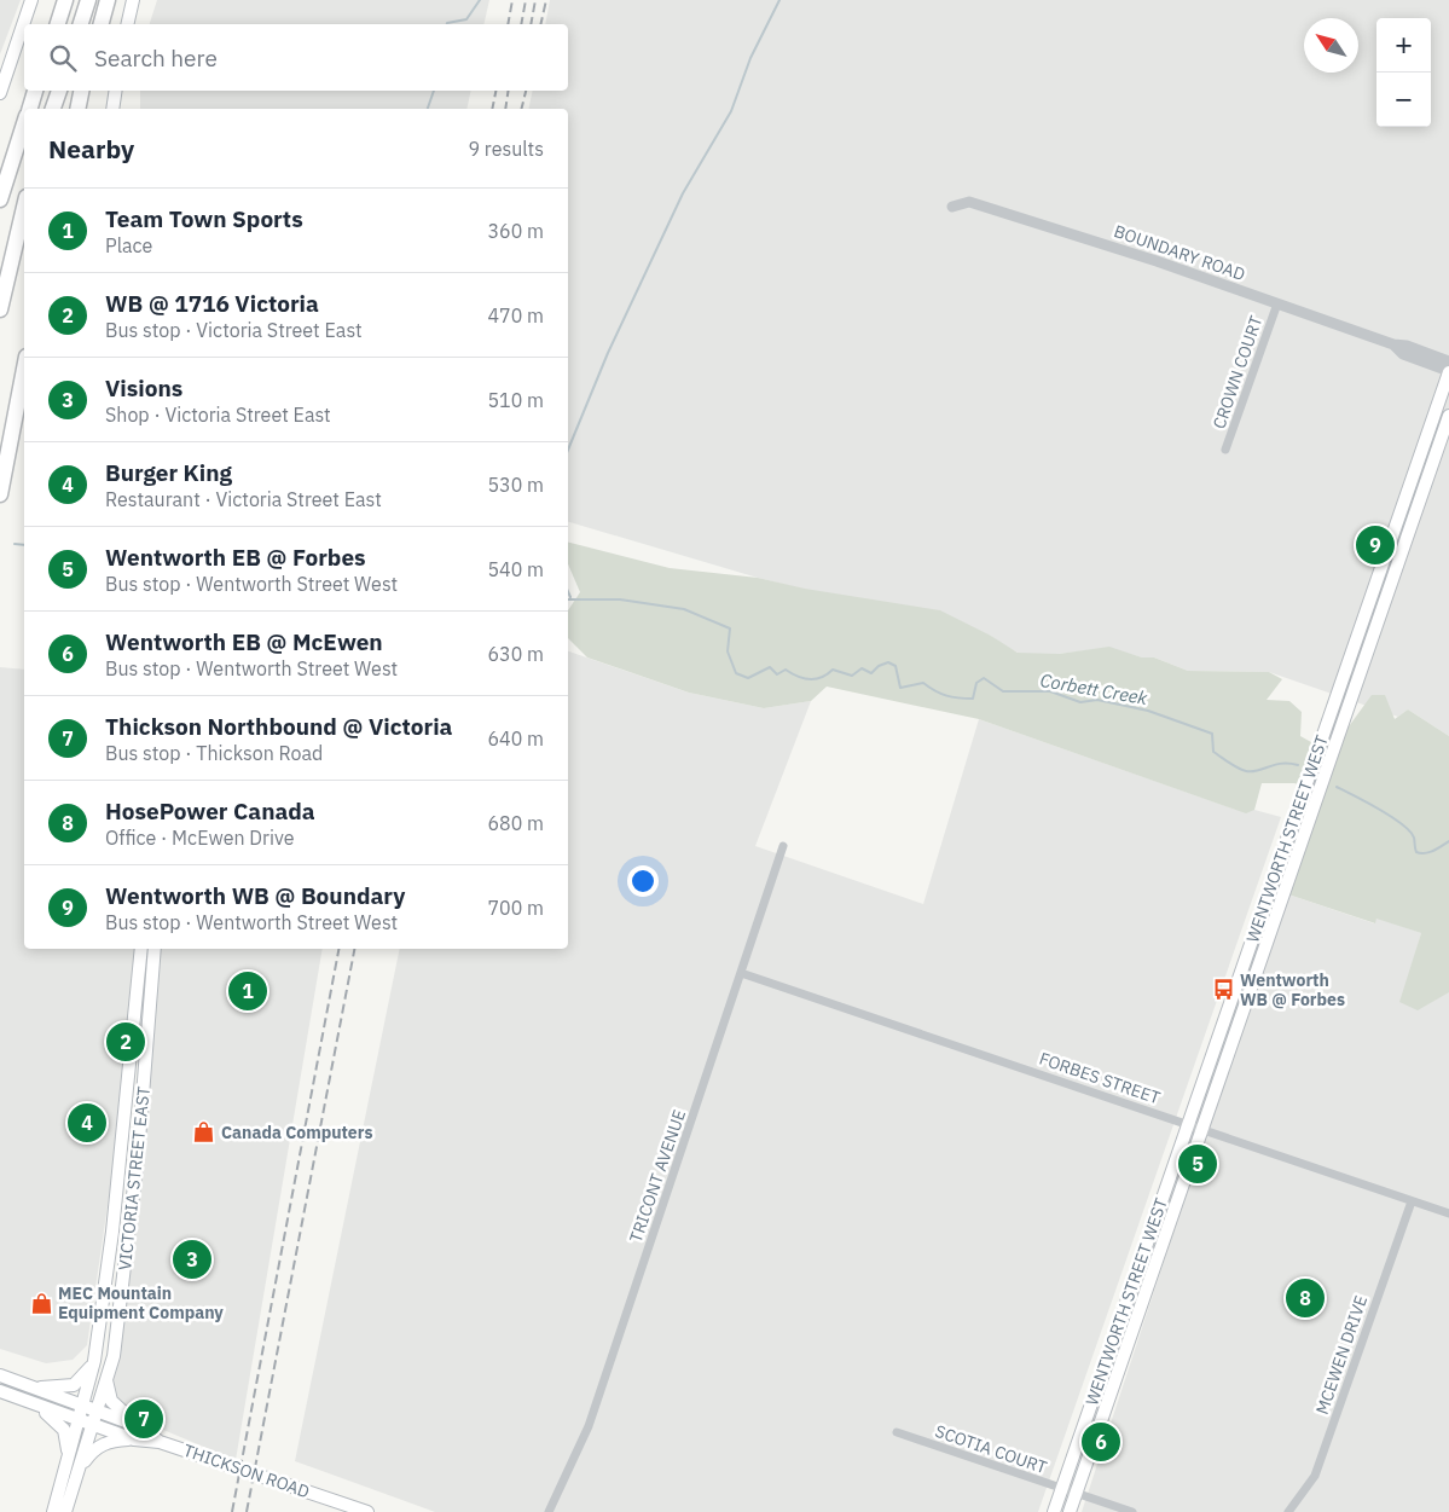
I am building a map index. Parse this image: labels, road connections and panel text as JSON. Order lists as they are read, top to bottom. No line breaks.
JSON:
{"streets":{"main road":["WENTWORTH STREET WEST","VICTORIA STREET EAST","THICKSON ROAD"],"street":["BOUNDARY ROAD","CROWN COURT","FORBES STREET","TRICONT AVENUE","MCEWEN DRIVE","SCOTIA COURT"]},"crossings":[["BOUNDARY ROAD","CROWN COURT"],["BOUNDARY ROAD","WENTWORTH STREET WEST"],["WENTWORTH STREET WEST","FORBES STREET"],["WENTWORTH STREET WEST","SCOTIA COURT"],["FORBES STREET","TRICONT AVENUE"],["FORBES STREET","MCEWEN DRIVE"],["VICTORIA STREET EAST","THICKSON ROAD"]],"water":["Corbett Creek"],"places":{"bus stop":["Wentworth WB @ Forbes"],"shop":["Canada Computers","MEC Mountain Equipment Company"]},"north":"top left","page":{"map_buttons":["+","−"],"search":"Search here","heading":["Nearby","9 results"],"list":[{"mark":"1","name":"Team Town Sports","note":"Place","value":"360 m"},{"mark":"2","name":"WB @ 1716 Victoria","note":"Bus stop · Victoria Street East","value":"470 m"},{"mark":"3","name":"Visions","note":"Shop · Victoria Street East","value":"510 m"},{"mark":"4","name":"Burger King","note":"Restaurant · Victoria Street East","value":"530 m"},{"mark":"5","name":"Wentworth EB @ Forbes","note":"Bus stop · Wentworth Street West","value":"540 m"},{"mark":"6","name":"Wentworth EB @ McEwen","note":"Bus stop · Wentworth Street West","value":"630 m"},{"mark":"7","name":"Thickson Northbound @ Victoria","note":"Bus stop · Thickson Road","value":"640 m"},{"mark":"8","name":"HosePower Canada","note":"Office · McEwen Drive","value":"680 m"},{"mark":"9","name":"Wentworth WB @ Boundary","note":"Bus stop · Wentworth Street West","value":"700 m"}],"pins":["9","1","2","4","5","3","8","7","6"]}}
